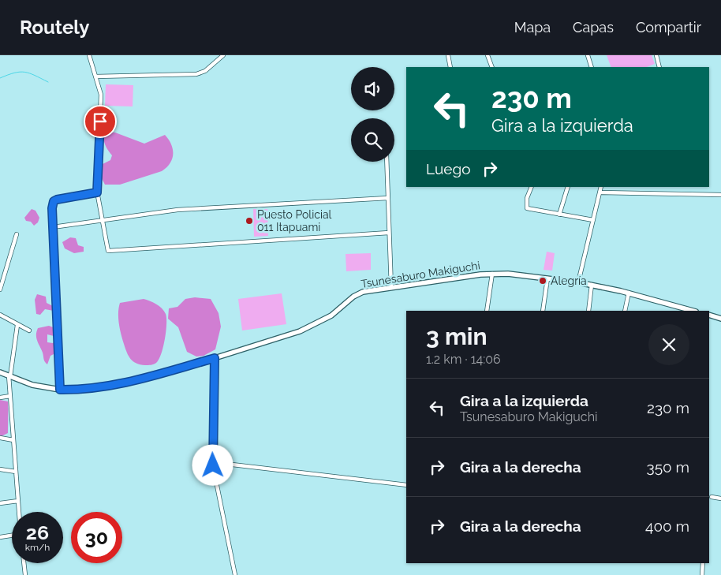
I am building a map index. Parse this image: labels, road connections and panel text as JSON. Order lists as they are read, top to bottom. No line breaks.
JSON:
{"streets":{"street":["Tsunesaburo Makiguchi"]},"places":["Puesto Policial 011 Itapuami","Alegría"],"page":{"header":"Routely","nav":["Mapa","Capas","Compartir"],"turn":["230 m","Gira a la izquierda"],"then":"Luego","heading":["3 min","1.2 km · 14:06"],"list":[{"name":"Gira a la izquierda","note":"Tsunesaburo Makiguchi","value":"230 m"},{"name":"Gira a la derecha","value":"350 m"},{"name":"Gira a la derecha","value":"400 m"}],"speed":"26 km/h","limit":"30"}}
